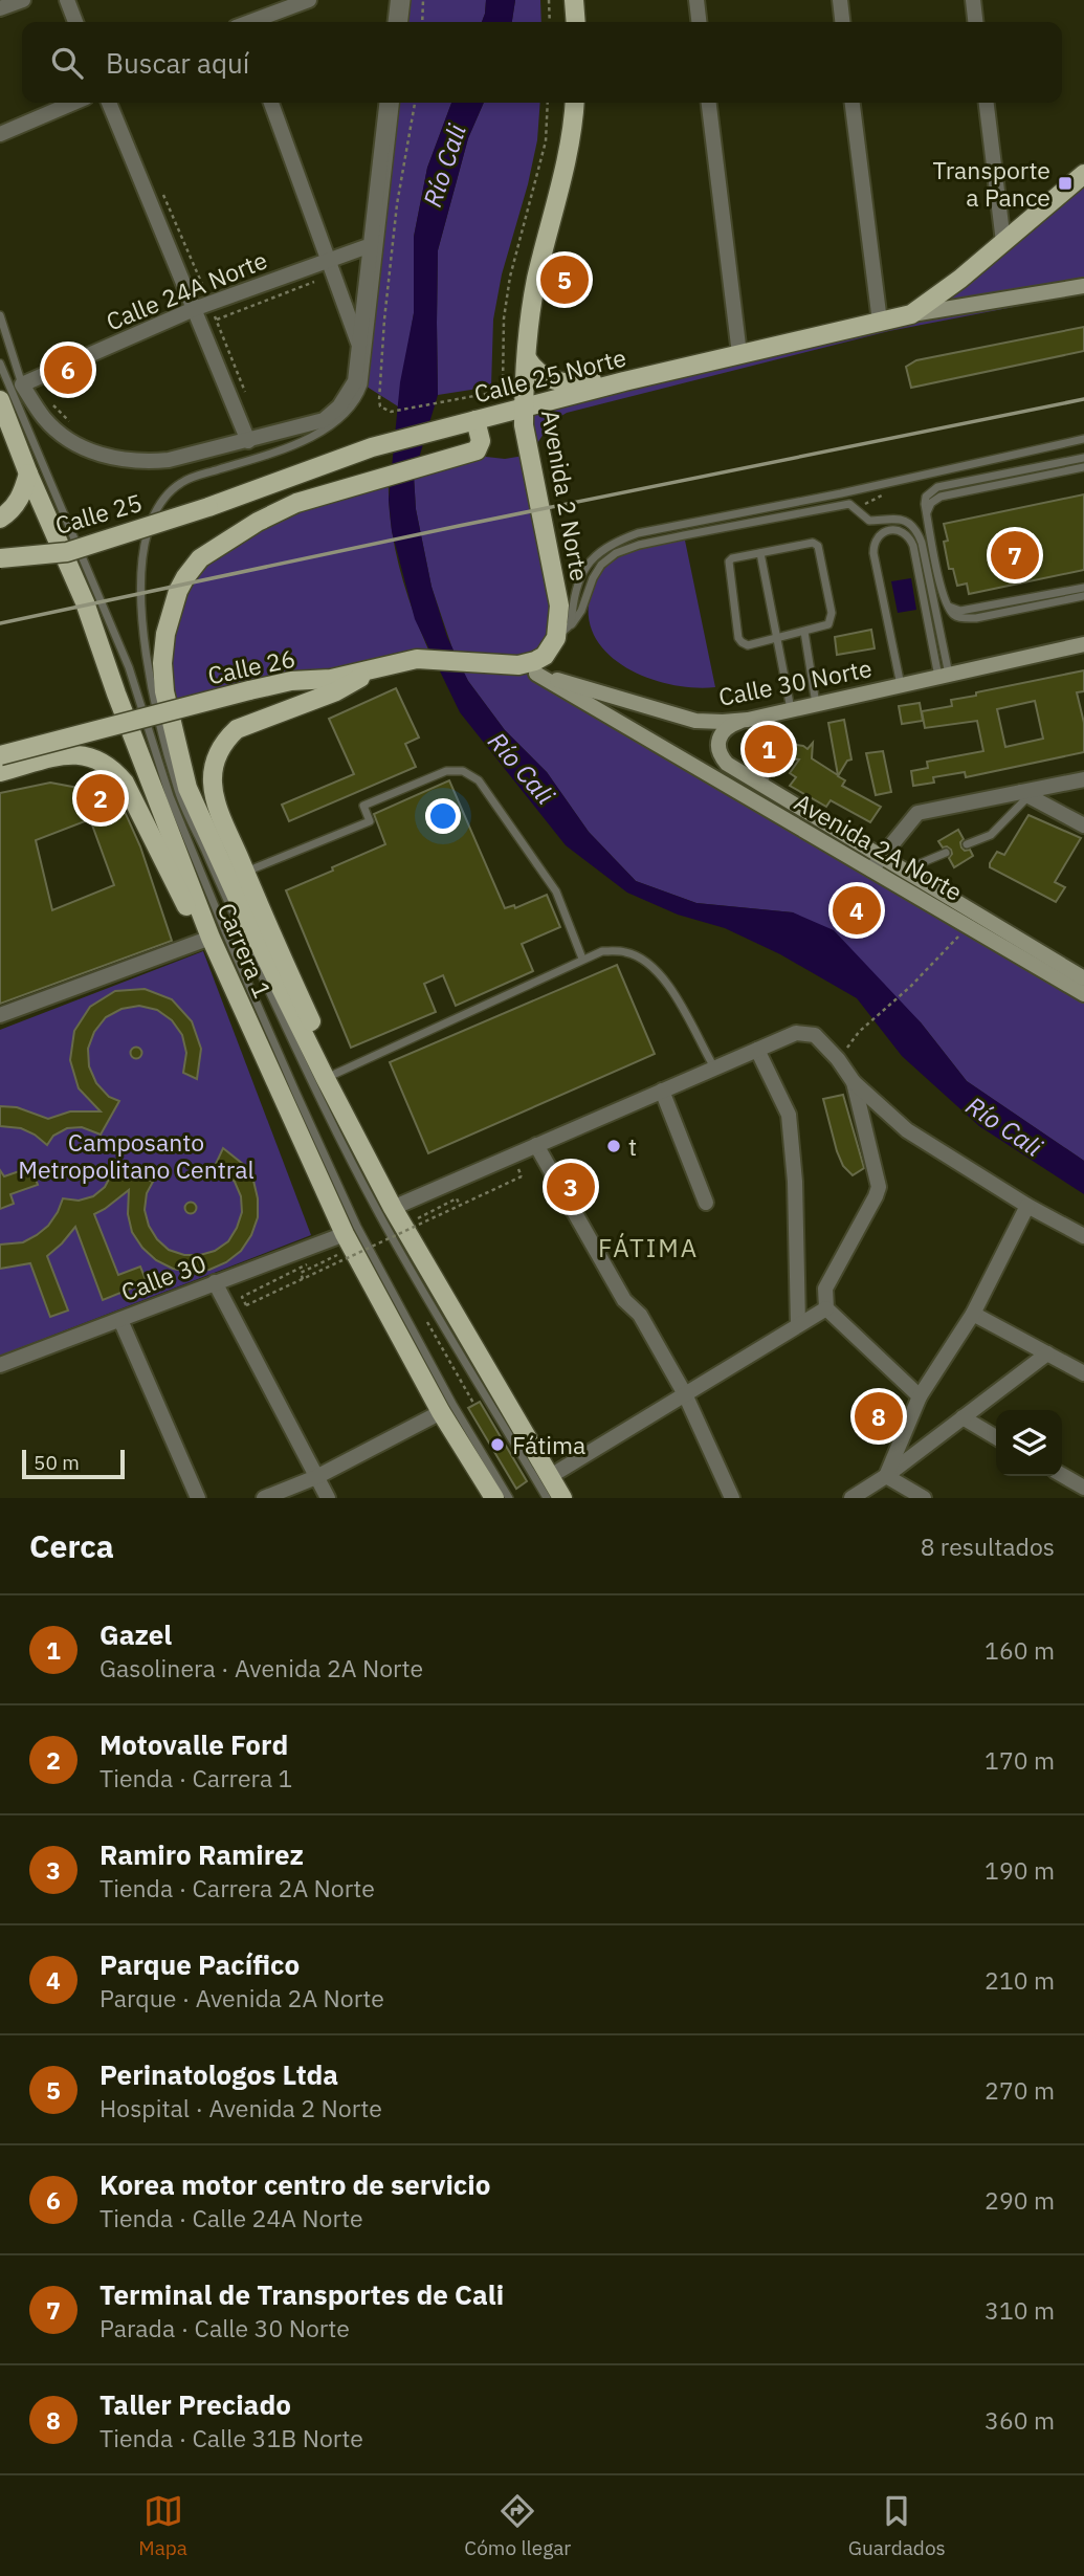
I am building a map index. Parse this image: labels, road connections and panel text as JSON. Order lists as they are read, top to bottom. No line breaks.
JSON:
{"streets":{"main road":["Calle 25 Norte","Avenida 2 Norte","Calle 25","Calle 26","Calle 30 Norte","Avenida 2A Norte","Carrera 1"],"street":["Calle 24A Norte","Calle 30"]},"crossings":[["Calle 25 Norte","Avenida 2 Norte"],["Calle 25 Norte","Calle 25"],["Calle 25 Norte","Carrera 1"],["Calle 26","Calle 30 Norte"],["Calle 30 Norte","Avenida 2A Norte"],["Carrera 1","Calle 30"]],"districts":["FÁTIMA"],"water":["Río Cali"],"parks":["Camposanto Metropolitano Central"],"places":{"transit":["Transporte a Pance"],"other":["t","Fátima"]},"scale_bar":"50 m","page":{"search":"Buscar aquí","pins":["5","6","7","1","2","4","3","8"],"scale":"50 m","heading":["Cerca","8 resultados"],"list":[{"mark":"1","name":"Gazel","note":"Gasolinera · Avenida 2A Norte","value":"160 m"},{"mark":"2","name":"Motovalle Ford","note":"Tienda · Carrera 1","value":"170 m"},{"mark":"3","name":"Ramiro Ramirez","note":"Tienda · Carrera 2A Norte","value":"190 m"},{"mark":"4","name":"Parque Pacífico","note":"Parque · Avenida 2A Norte","value":"210 m"},{"mark":"5","name":"Perinatologos Ltda","note":"Hospital · Avenida 2 Norte","value":"270 m"},{"mark":"6","name":"Korea motor centro de servicio","note":"Tienda · Calle 24A Norte","value":"290 m"},{"mark":"7","name":"Terminal de Transportes de Cali","note":"Parada · Calle 30 Norte","value":"310 m"},{"mark":"8","name":"Taller Preciado","note":"Tienda · Calle 31B Norte","value":"360 m"}],"nav":["Mapa","Cómo llegar","Guardados"]}}
